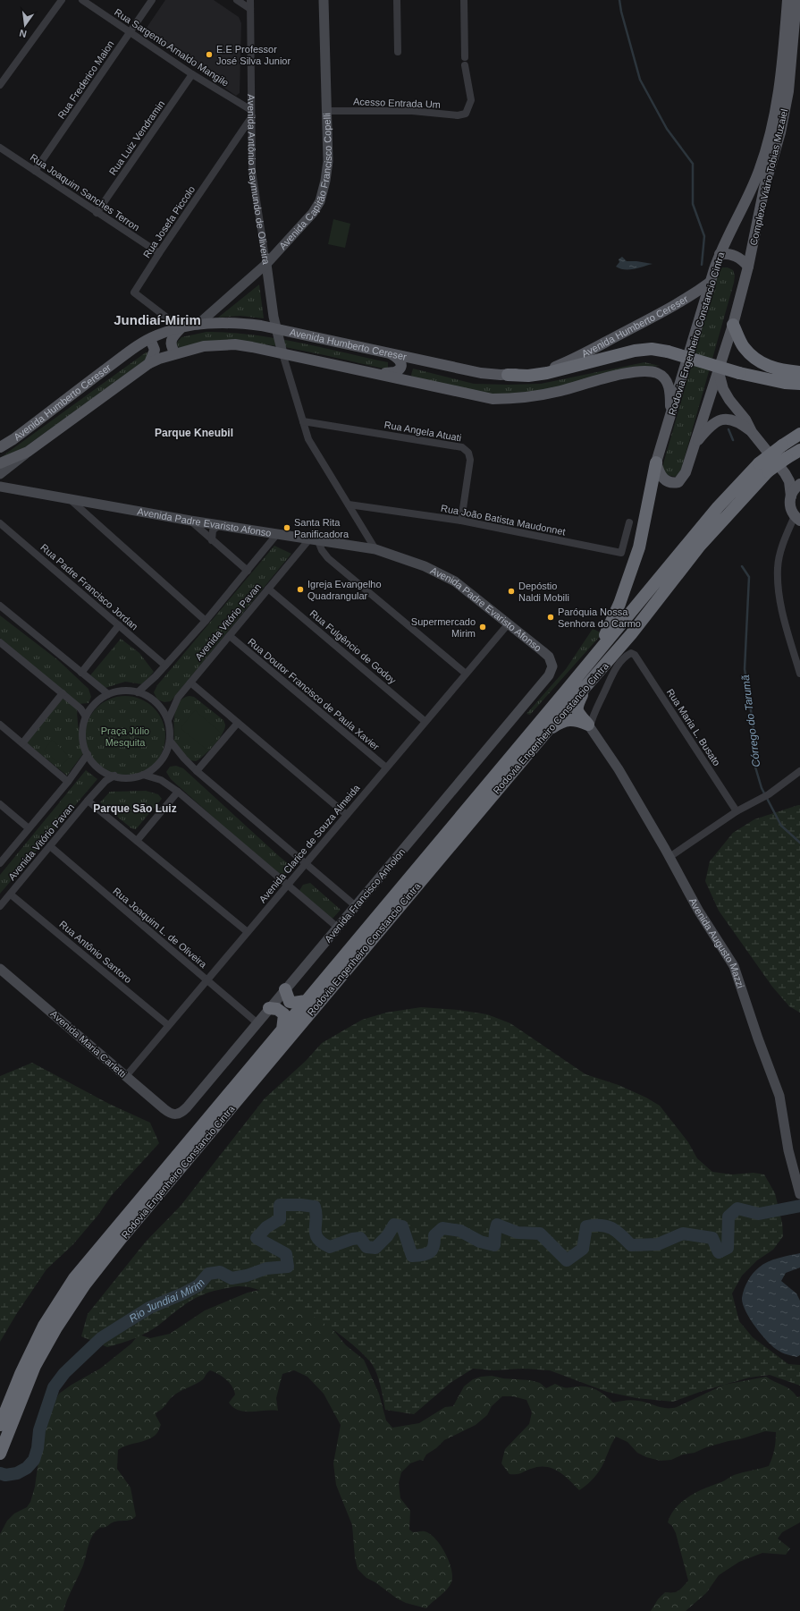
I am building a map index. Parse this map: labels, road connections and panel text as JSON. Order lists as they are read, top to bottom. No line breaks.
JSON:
{"streets":{"highway":["Rodovia Engenheiro Constancio Cintra"],"main road":["Complexo Viário Tobias Muzaiel","Avenida Humberto Cereser"],"street":["Rua Sargento Arnaldo Mangile","Rua Frederico Maion","Acesso Entrada Um","Rua Luiz Vendramin","Avenida Antônio Raymundo de Oliveira","Avenida Capitão Francisco Copelli","Rua Joaquim Sanches Terron","Rua Josefa Piccolo","Rua Angela Atuati","Rua João Batista Maudonnet","Avenida Padre Evaristo Afonso","Rua Padre Francisco Jordan","Avenida Vitório Pavan","Rua Fulgêncio de Godoy","Rua Doutor Francisco de Paula Xavier","Rua Maria L. Busato","Avenida Clarice de Souza Almeida","Avenida Francisco Anholon","Rua Joaquim L. de Oliveira","Avenida Augusto Mazzi","Rua Antônio Santoro","Avenida Maria Carletti"]},"crossings":[["Rua Sargento Arnaldo Mangile","Rua Frederico Maion"],["Rua Sargento Arnaldo Mangile","Rua Luiz Vendramin"],["Rua Sargento Arnaldo Mangile","Avenida Antônio Raymundo de Oliveira"],["Rua Sargento Arnaldo Mangile","Rua Josefa Piccolo"],["Rua Frederico Maion","Rua Joaquim Sanches Terron"],["Acesso Entrada Um","Avenida Capitão Francisco Copelli"],["Rua Luiz Vendramin","Rua Joaquim Sanches Terron"],["Complexo Viário Tobias Muzaiel","Rodovia Engenheiro Constancio Cintra"],["Avenida Antônio Raymundo de Oliveira","Avenida Capitão Francisco Copelli"],["Avenida Antônio Raymundo de Oliveira","Rua Josefa Piccolo"],["Avenida Antônio Raymundo de Oliveira","Avenida Humberto Cereser"],["Avenida Antônio Raymundo de Oliveira","Rua Angela Atuati"],["Avenida Antônio Raymundo de Oliveira","Rua João Batista Maudonnet"],["Avenida Antônio Raymundo de Oliveira","Avenida Padre Evaristo Afonso"],["Avenida Capitão Francisco Copelli","Avenida Humberto Cereser"],["Rua Joaquim Sanches Terron","Rua Josefa Piccolo"],["Rua Josefa Piccolo","Avenida Humberto Cereser"],["Avenida Humberto Cereser","Rodovia Engenheiro Constancio Cintra"],["Rua Angela Atuati","Rua João Batista Maudonnet"],["Avenida Padre Evaristo Afonso","Avenida Vitório Pavan"],["Avenida Padre Evaristo Afonso","Avenida Clarice de Souza Almeida"],["Avenida Padre Evaristo Afonso","Avenida Francisco Anholon"],["Rua Padre Francisco Jordan","Avenida Vitório Pavan"],["Avenida Vitório Pavan","Rua Fulgêncio de Godoy"],["Avenida Vitório Pavan","Rua Doutor Francisco de Paula Xavier"],["Avenida Vitório Pavan","Rua Joaquim L. de Oliveira"],["Avenida Vitório Pavan","Rua Antônio Santoro"],["Rua Fulgêncio de Godoy","Avenida Clarice de Souza Almeida"],["Rua Doutor Francisco de Paula Xavier","Avenida Clarice de Souza Almeida"],["Rua Maria L. Busato","Avenida Augusto Mazzi"],["Avenida Clarice de Souza Almeida","Rua Joaquim L. de Oliveira"],["Avenida Clarice de Souza Almeida","Rua Antônio Santoro"],["Avenida Clarice de Souza Almeida","Avenida Maria Carletti"],["Avenida Francisco Anholon","Rua Joaquim L. de Oliveira"],["Avenida Francisco Anholon","Avenida Maria Carletti"]],"districts":["Jundiaí-Mirim","Parque Kneubil","Parque São Luiz"],"water":["Córrego do Tarumã","Rio Jundiaí Mirim"],"parks":["Praça Júlio Mesquita"],"places":["E.E Professor José Silva Junior","Santa Rita Panificadora","Igreja Evangelho Quadrangular","Depóstio Naldi Mobili","Paróquia Nossa Senhora do Carmo","Supermercado Mirim"],"north":"bottom"}
